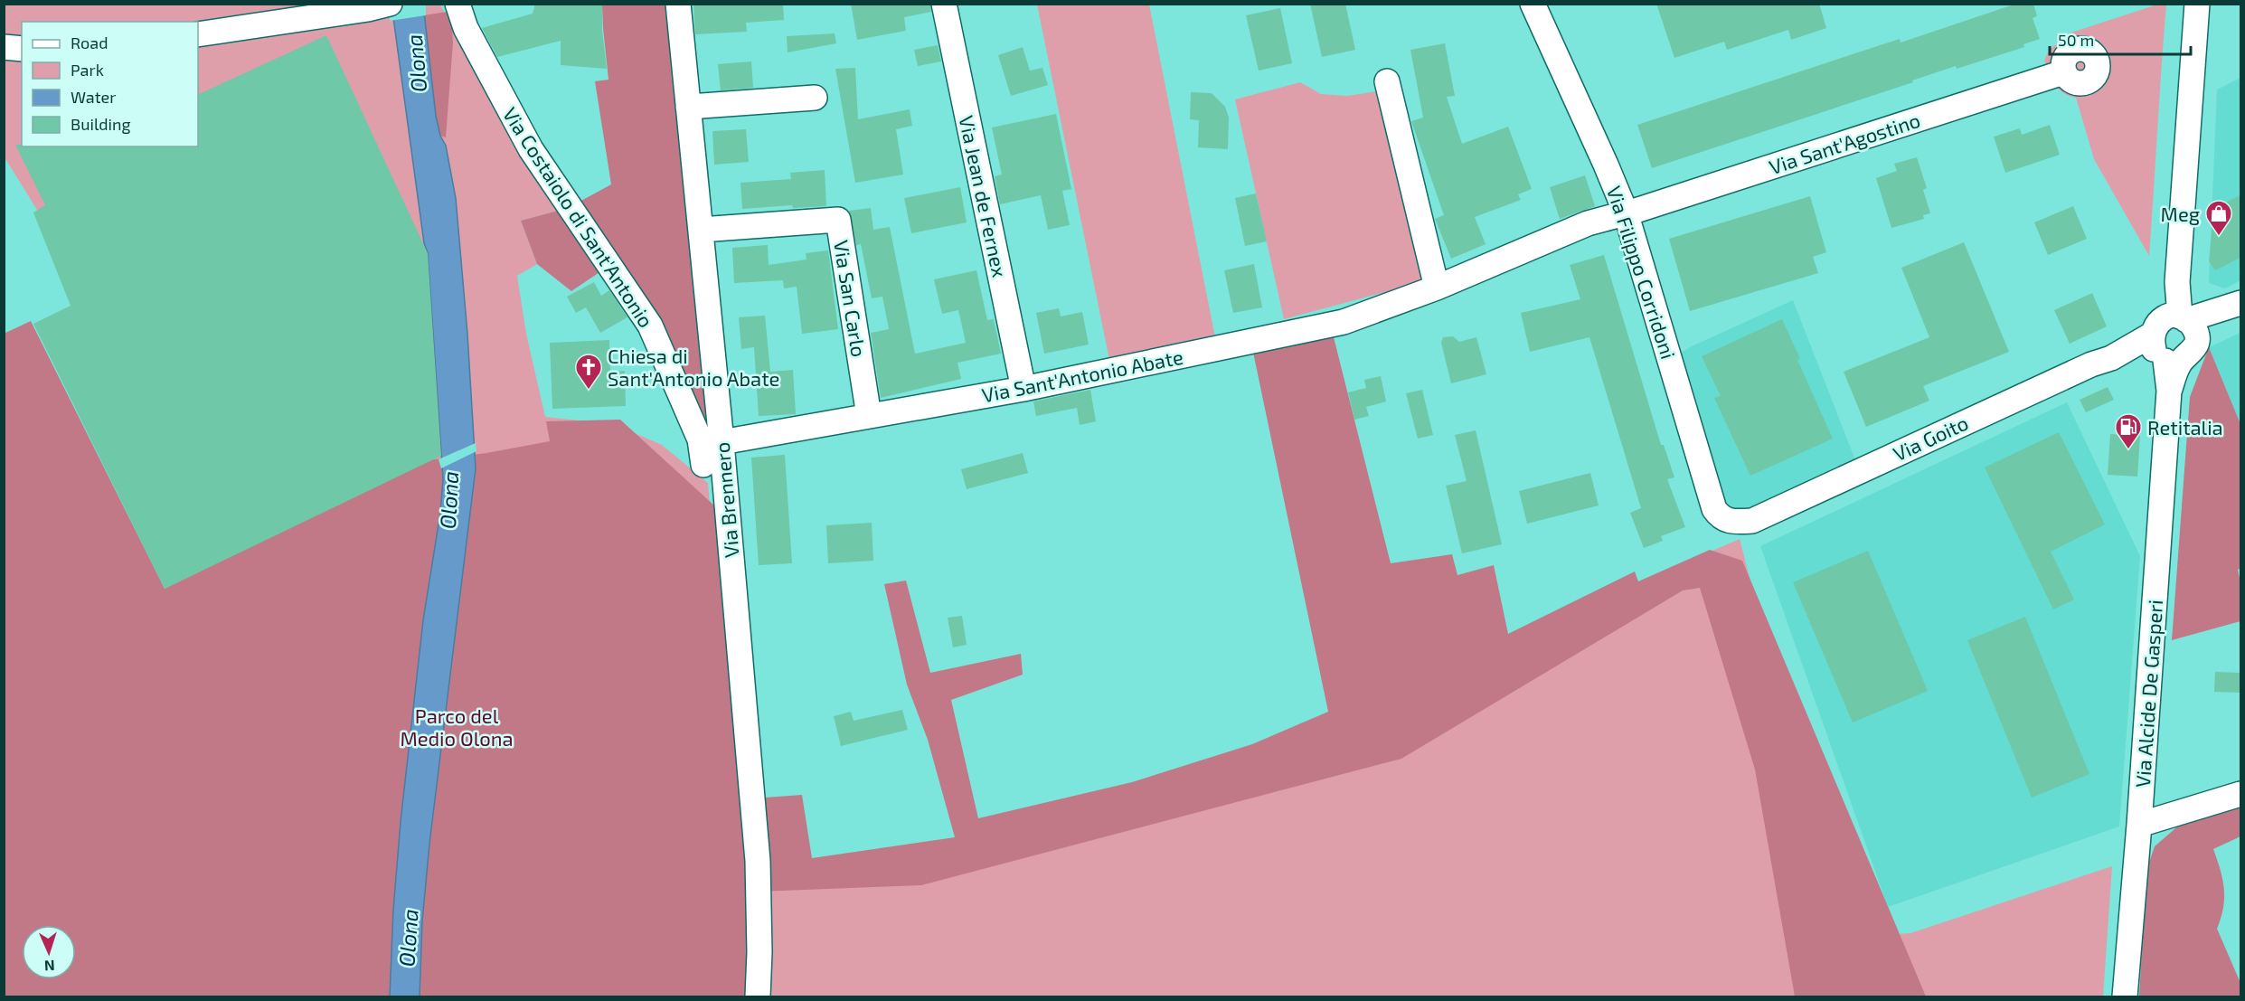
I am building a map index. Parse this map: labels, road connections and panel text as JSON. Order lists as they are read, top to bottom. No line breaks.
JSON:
{"streets":{"street":["Via Sant'Agostino","Via Jean de Fernex","Via Costaiolo di Sant'Antonio","Via Filippo Corridoni","Via San Carlo","Via Sant'Antonio Abate","Via Goito","Via Brennero","Via Alcide De Gasperi"]},"crossings":[["Via Sant'Agostino","Via Filippo Corridoni"],["Via Sant'Agostino","Via Sant'Antonio Abate"],["Via Jean de Fernex","Via Sant'Antonio Abate"],["Via Filippo Corridoni","Via Sant'Antonio Abate"],["Via Filippo Corridoni","Via Goito"],["Via San Carlo","Via Sant'Antonio Abate"],["Via San Carlo","Via Brennero"],["Via Sant'Antonio Abate","Via Brennero"],["Via Goito","Via Alcide De Gasperi"]],"water":["Olona"],"parks":["Parco del Medio Olona"],"places":{"shop":["Meg"],"church":["Chiesa di Sant'Antonio Abate"],"fuel station":["Retitalia"]},"legend":["Road","Park","Water","Building"],"scale_bar":"50 m","north":"bottom"}
